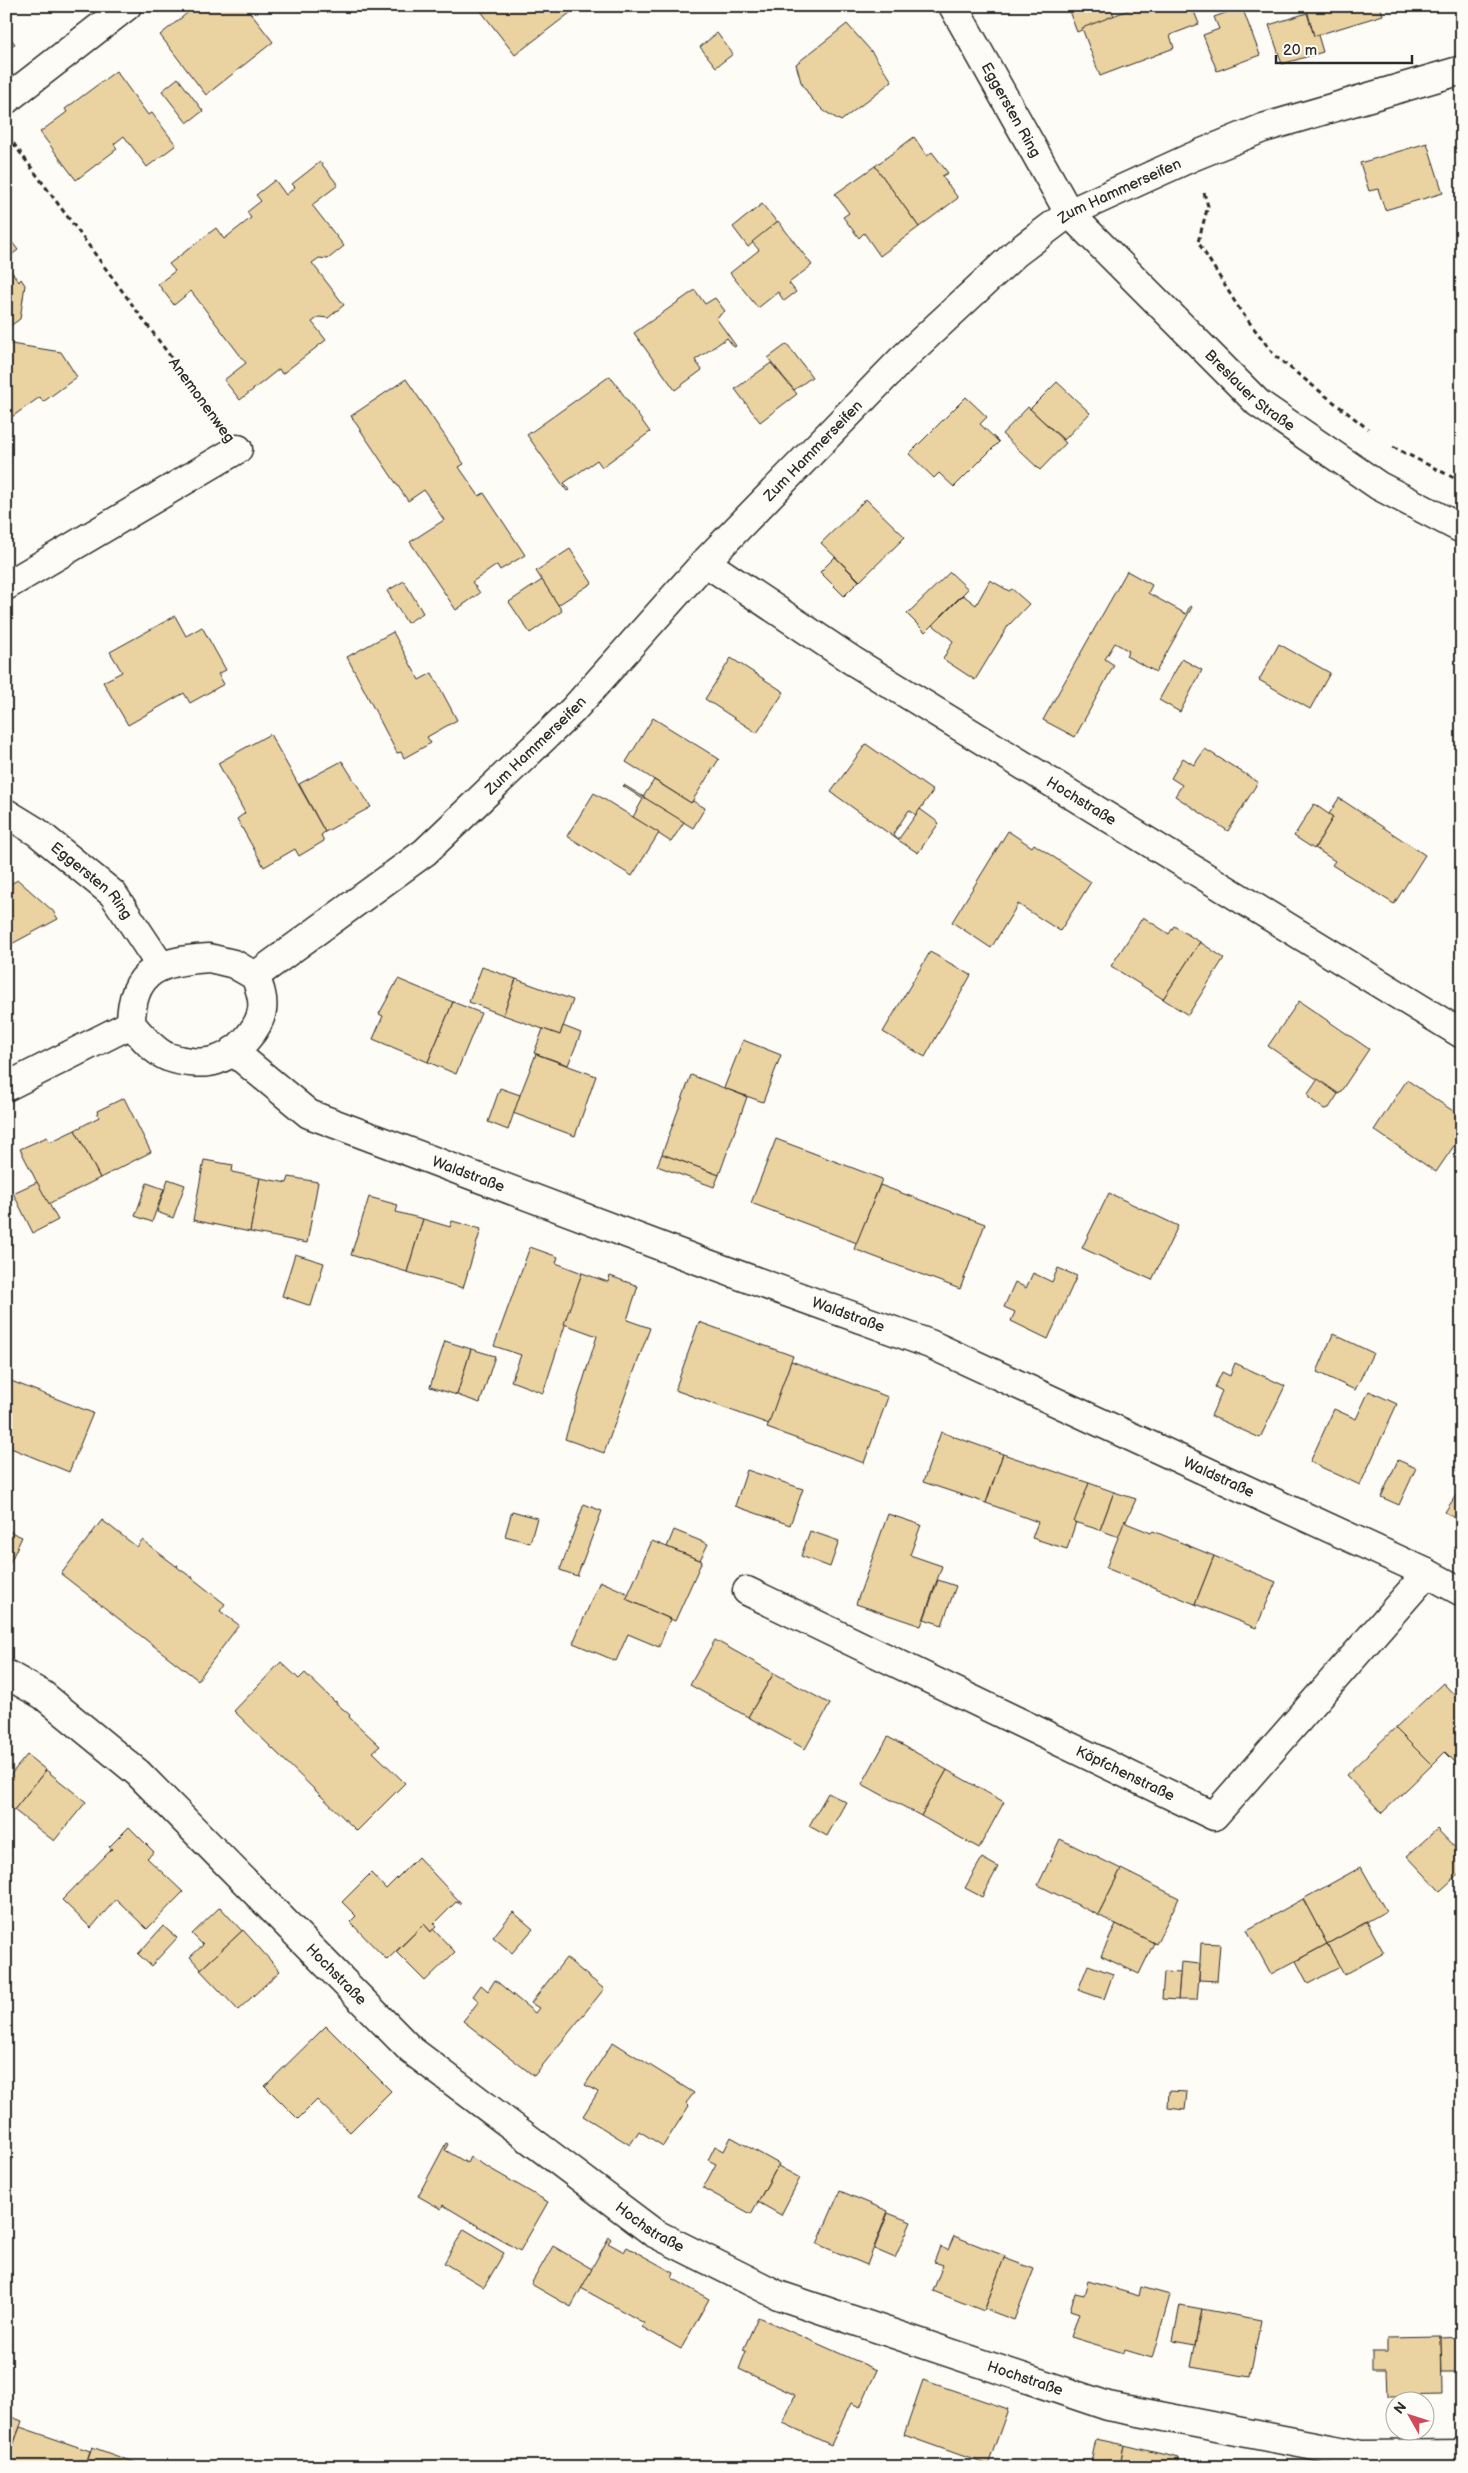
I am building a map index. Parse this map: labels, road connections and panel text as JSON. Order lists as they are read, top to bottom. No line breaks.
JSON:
{"streets":{"street":["Eggersten Ring","Zum Hammerseifen","Breslauer Straße","Anemonenweg","Hochstraße","Waldstraße","Köpfchenstraße"]},"crossings":[["Eggersten Ring","Zum Hammerseifen"],["Eggersten Ring","Breslauer Straße"],["Eggersten Ring","Waldstraße"],["Zum Hammerseifen","Breslauer Straße"],["Zum Hammerseifen","Hochstraße"],["Zum Hammerseifen","Waldstraße"],["Waldstraße","Köpfchenstraße"]],"scale_bar":"20 m","north":"top left"}
